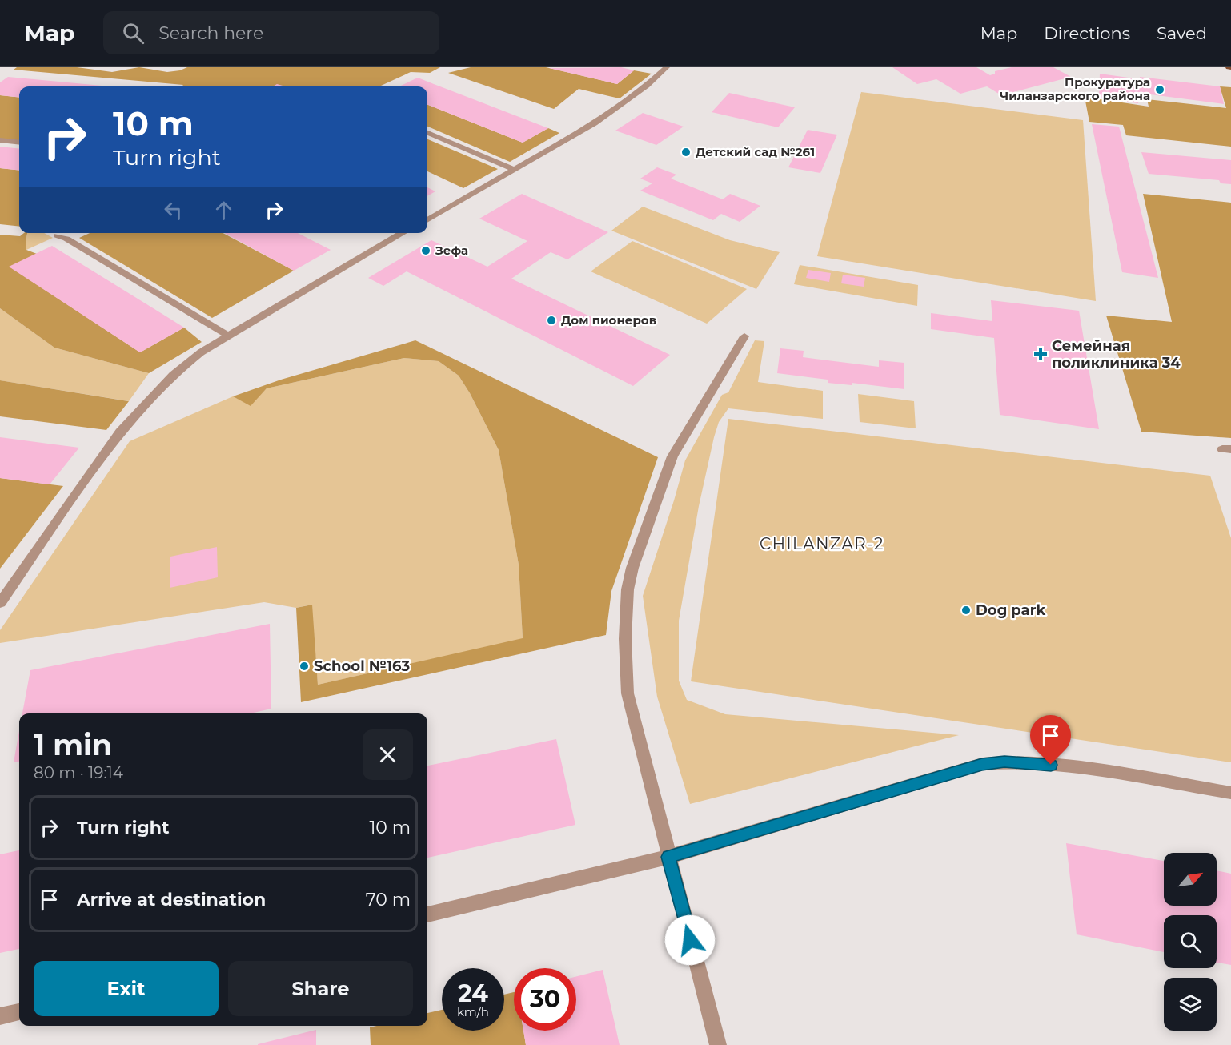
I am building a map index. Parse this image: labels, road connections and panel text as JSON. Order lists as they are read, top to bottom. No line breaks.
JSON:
{"districts":["CHILANZAR-2"],"places":{"other":["Прокуратура Чиланзарского района","Детский сад №261","Зефа","Дом пионеров","Dog park","School №163"],"health":["Семейная поликлиника 34"]},"north":"top right","page":{"header":"Map","search":"Search here","nav":["Map","Directions","Saved"],"turn":["10 m","Turn right"],"heading":["1 min","80 m · 19:14"],"list":[{"name":"Turn right","value":"10 m"},{"name":"Arrive at destination","value":"70 m"}],"buttons":["Exit","Share"],"speed":"24 km/h","limit":"30"}}
